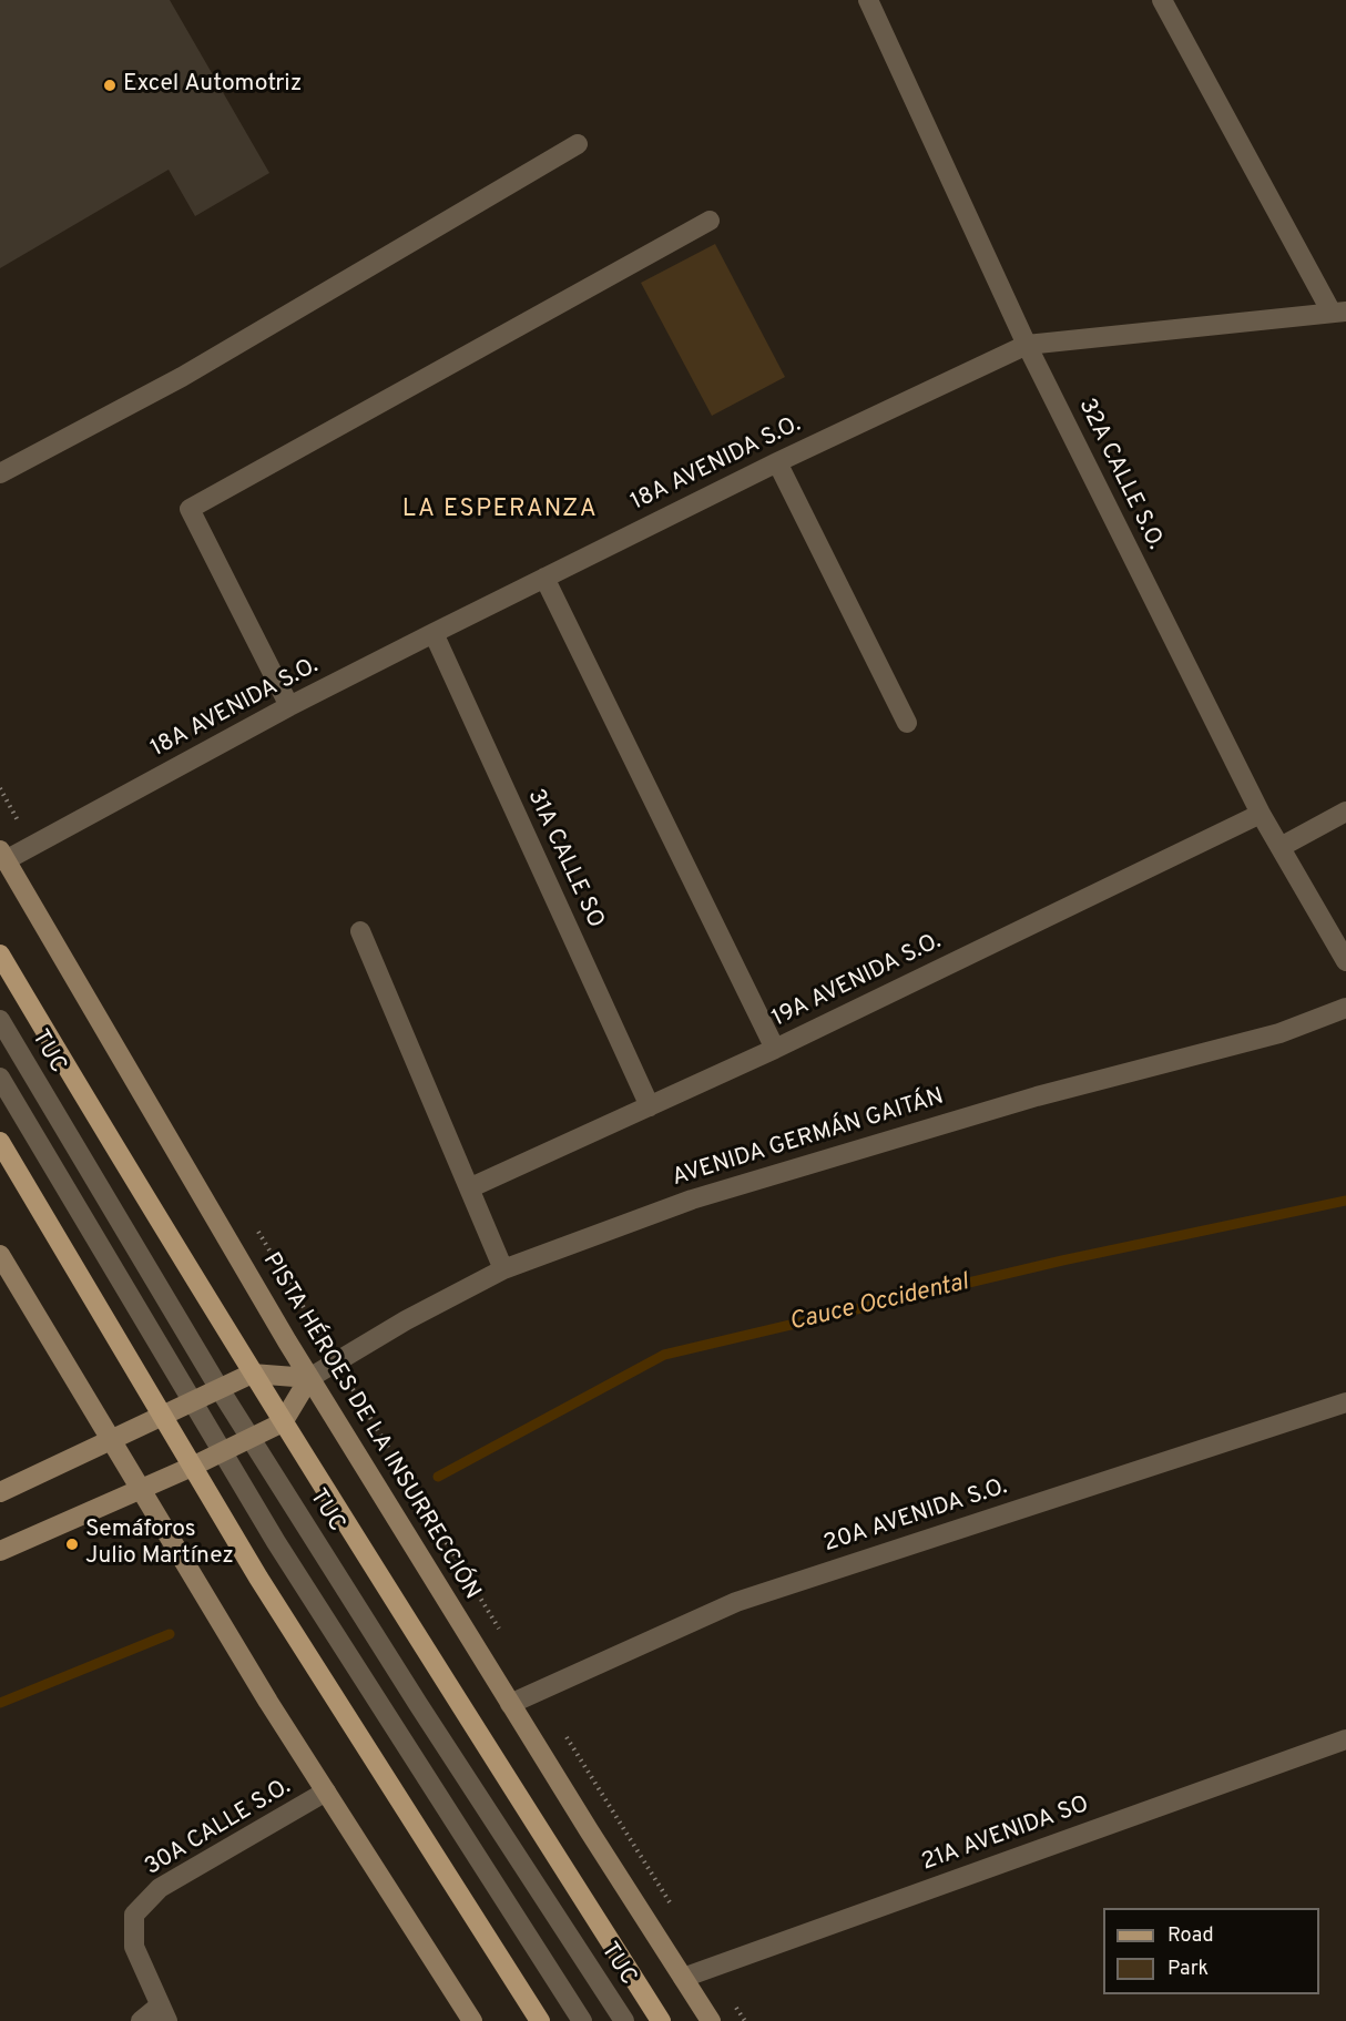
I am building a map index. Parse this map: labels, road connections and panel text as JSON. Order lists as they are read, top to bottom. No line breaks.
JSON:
{"streets":{"street":["18A AVENIDA S.O.","32A CALLE S.O.","31A CALLE SO","19A AVENIDA S.O.","TUC","AVENIDA GERMÁN GAITÁN","PISTA HÉROES DE LA INSURRECCIÓN","20A AVENIDA S.O.","30A CALLE S.O.","21A AVENIDA SO"]},"crossings":[["18A AVENIDA S.O.","32A CALLE S.O."],["18A AVENIDA S.O.","31A CALLE SO"],["18A AVENIDA S.O.","PISTA HÉROES DE LA INSURRECCIÓN"],["32A CALLE S.O.","19A AVENIDA S.O."],["31A CALLE SO","19A AVENIDA S.O."],["AVENIDA GERMÁN GAITÁN","PISTA HÉROES DE LA INSURRECCIÓN"],["PISTA HÉROES DE LA INSURRECCIÓN","20A AVENIDA S.O."],["PISTA HÉROES DE LA INSURRECCIÓN","21A AVENIDA SO"]],"districts":["LA ESPERANZA"],"water":["Cauce Occidental"],"places":["Excel Automotriz","Semáforos Julio Martínez"],"legend":["Road","Park"]}
